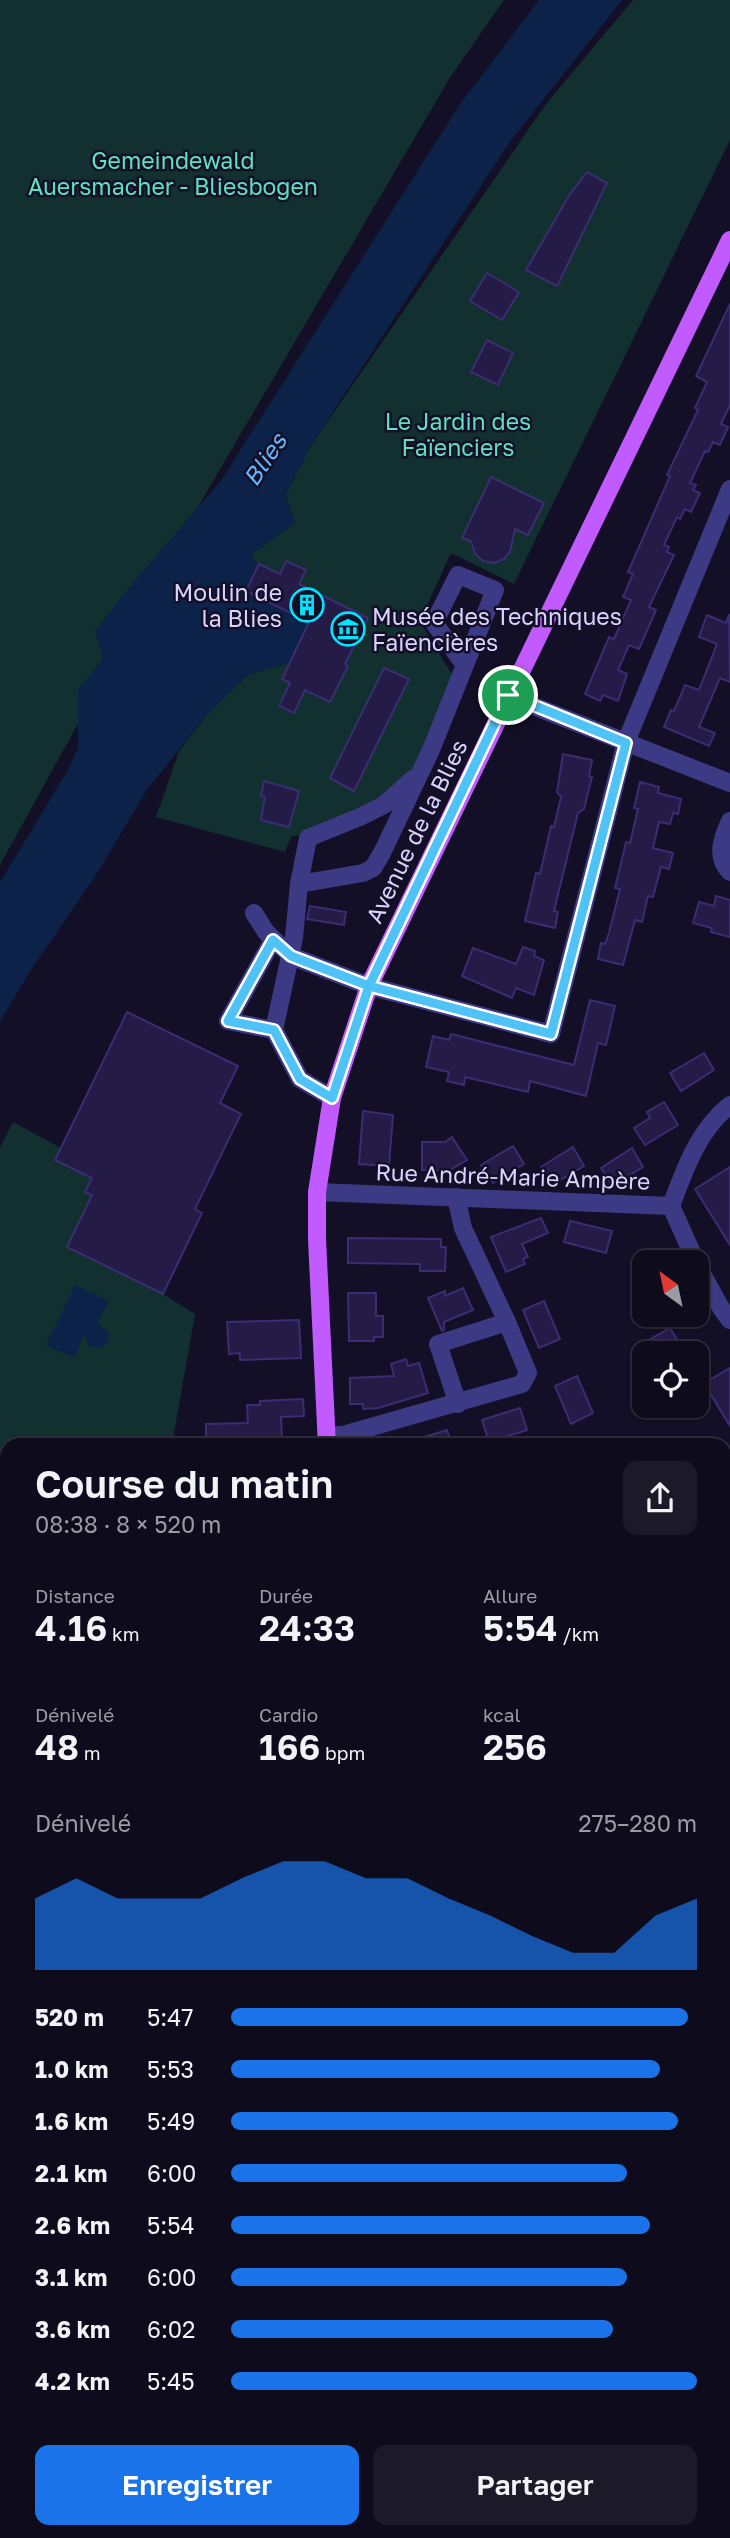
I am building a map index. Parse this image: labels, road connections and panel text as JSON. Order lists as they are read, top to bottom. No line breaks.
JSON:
{"streets":{"main road":["Avenue de la Blies"],"street":["Rue André-Marie Ampère"]},"crossings":[["Avenue de la Blies","Rue André-Marie Ampère"]],"water":["Blies"],"parks":["Gemeindewald Auersmacher - Bliesbogen","Le Jardin des Faïenciers"],"places":{"building":["Moulin de la Blies"],"museum":["Musée des Techniques Faïencières"]},"north":"top left","page":{"heading":["Course du matin","08:38 · 8 × 520 m"],"stats":[["Distance","4.16 km"],["Durée","24:33"],["Allure","5:54 /km"],["Dénivelé","48 m"],["Cardio","166 bpm"],["kcal","256"]],"chart":["Dénivelé","275–280 m"],"list":[{"name":"520 m","note":"5:47"},{"name":"1.0 km","note":"5:53"},{"name":"1.6 km","note":"5:49"},{"name":"2.1 km","note":"6:00"},{"name":"2.6 km","note":"5:54"},{"name":"3.1 km","note":"6:00"},{"name":"3.6 km","note":"6:02"},{"name":"4.2 km","note":"5:45"}],"buttons":["Enregistrer","Partager"]}}
